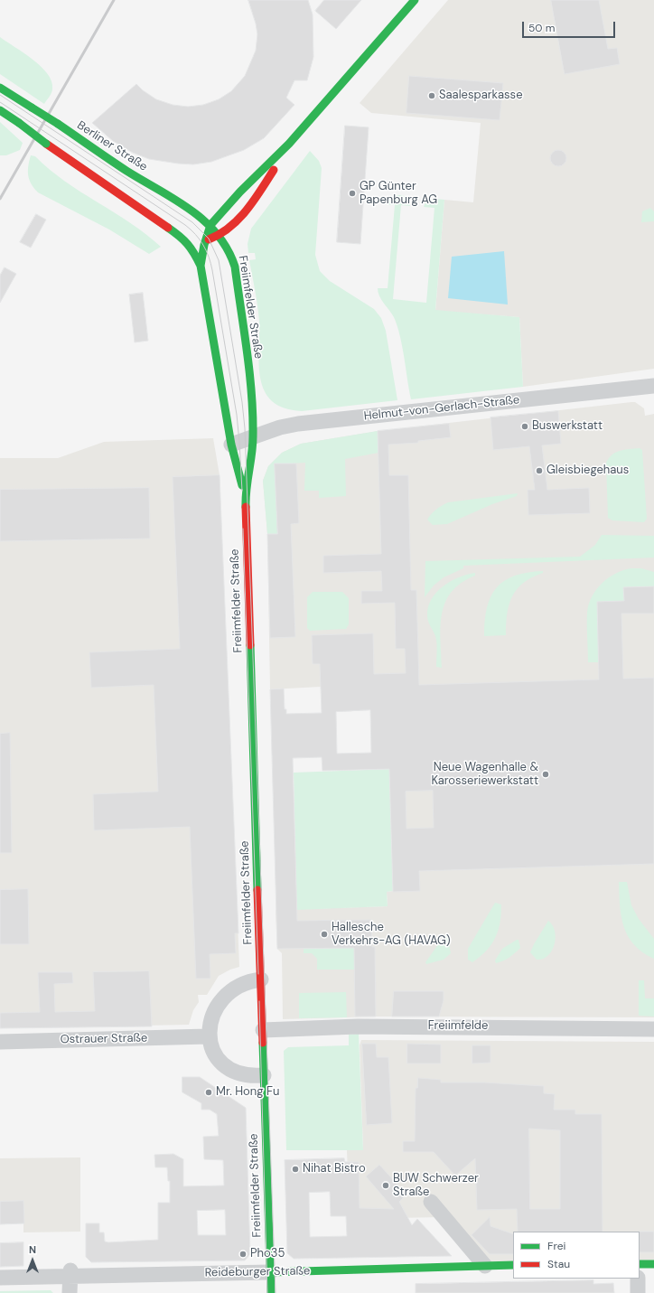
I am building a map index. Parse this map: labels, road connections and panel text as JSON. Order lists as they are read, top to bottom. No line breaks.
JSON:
{"streets":{"street":["Berliner Straße","Freiimfelder Straße","Helmut-von-Gerlach-Straße","Freiimfelde","Ostrauer Straße","Reideburger Straße"]},"crossings":[["Berliner Straße","Freiimfelder Straße"],["Freiimfelder Straße","Helmut-von-Gerlach-Straße"],["Freiimfelder Straße","Freiimfelde"],["Freiimfelder Straße","Reideburger Straße"]],"places":["Saalesparkasse","GP Günter Papenburg AG","Buswerkstatt","Gleisbiegehaus","Neue Wagenhalle & Karosseriewerkstatt","Hallesche Verkehrs-AG (HAVAG)","Mr. Hong Fu","Nihat Bistro","BUW Schwerzer Straße","Pho35"],"legend":["Frei","Stau"],"scale_bar":"50 m","north":"top"}
